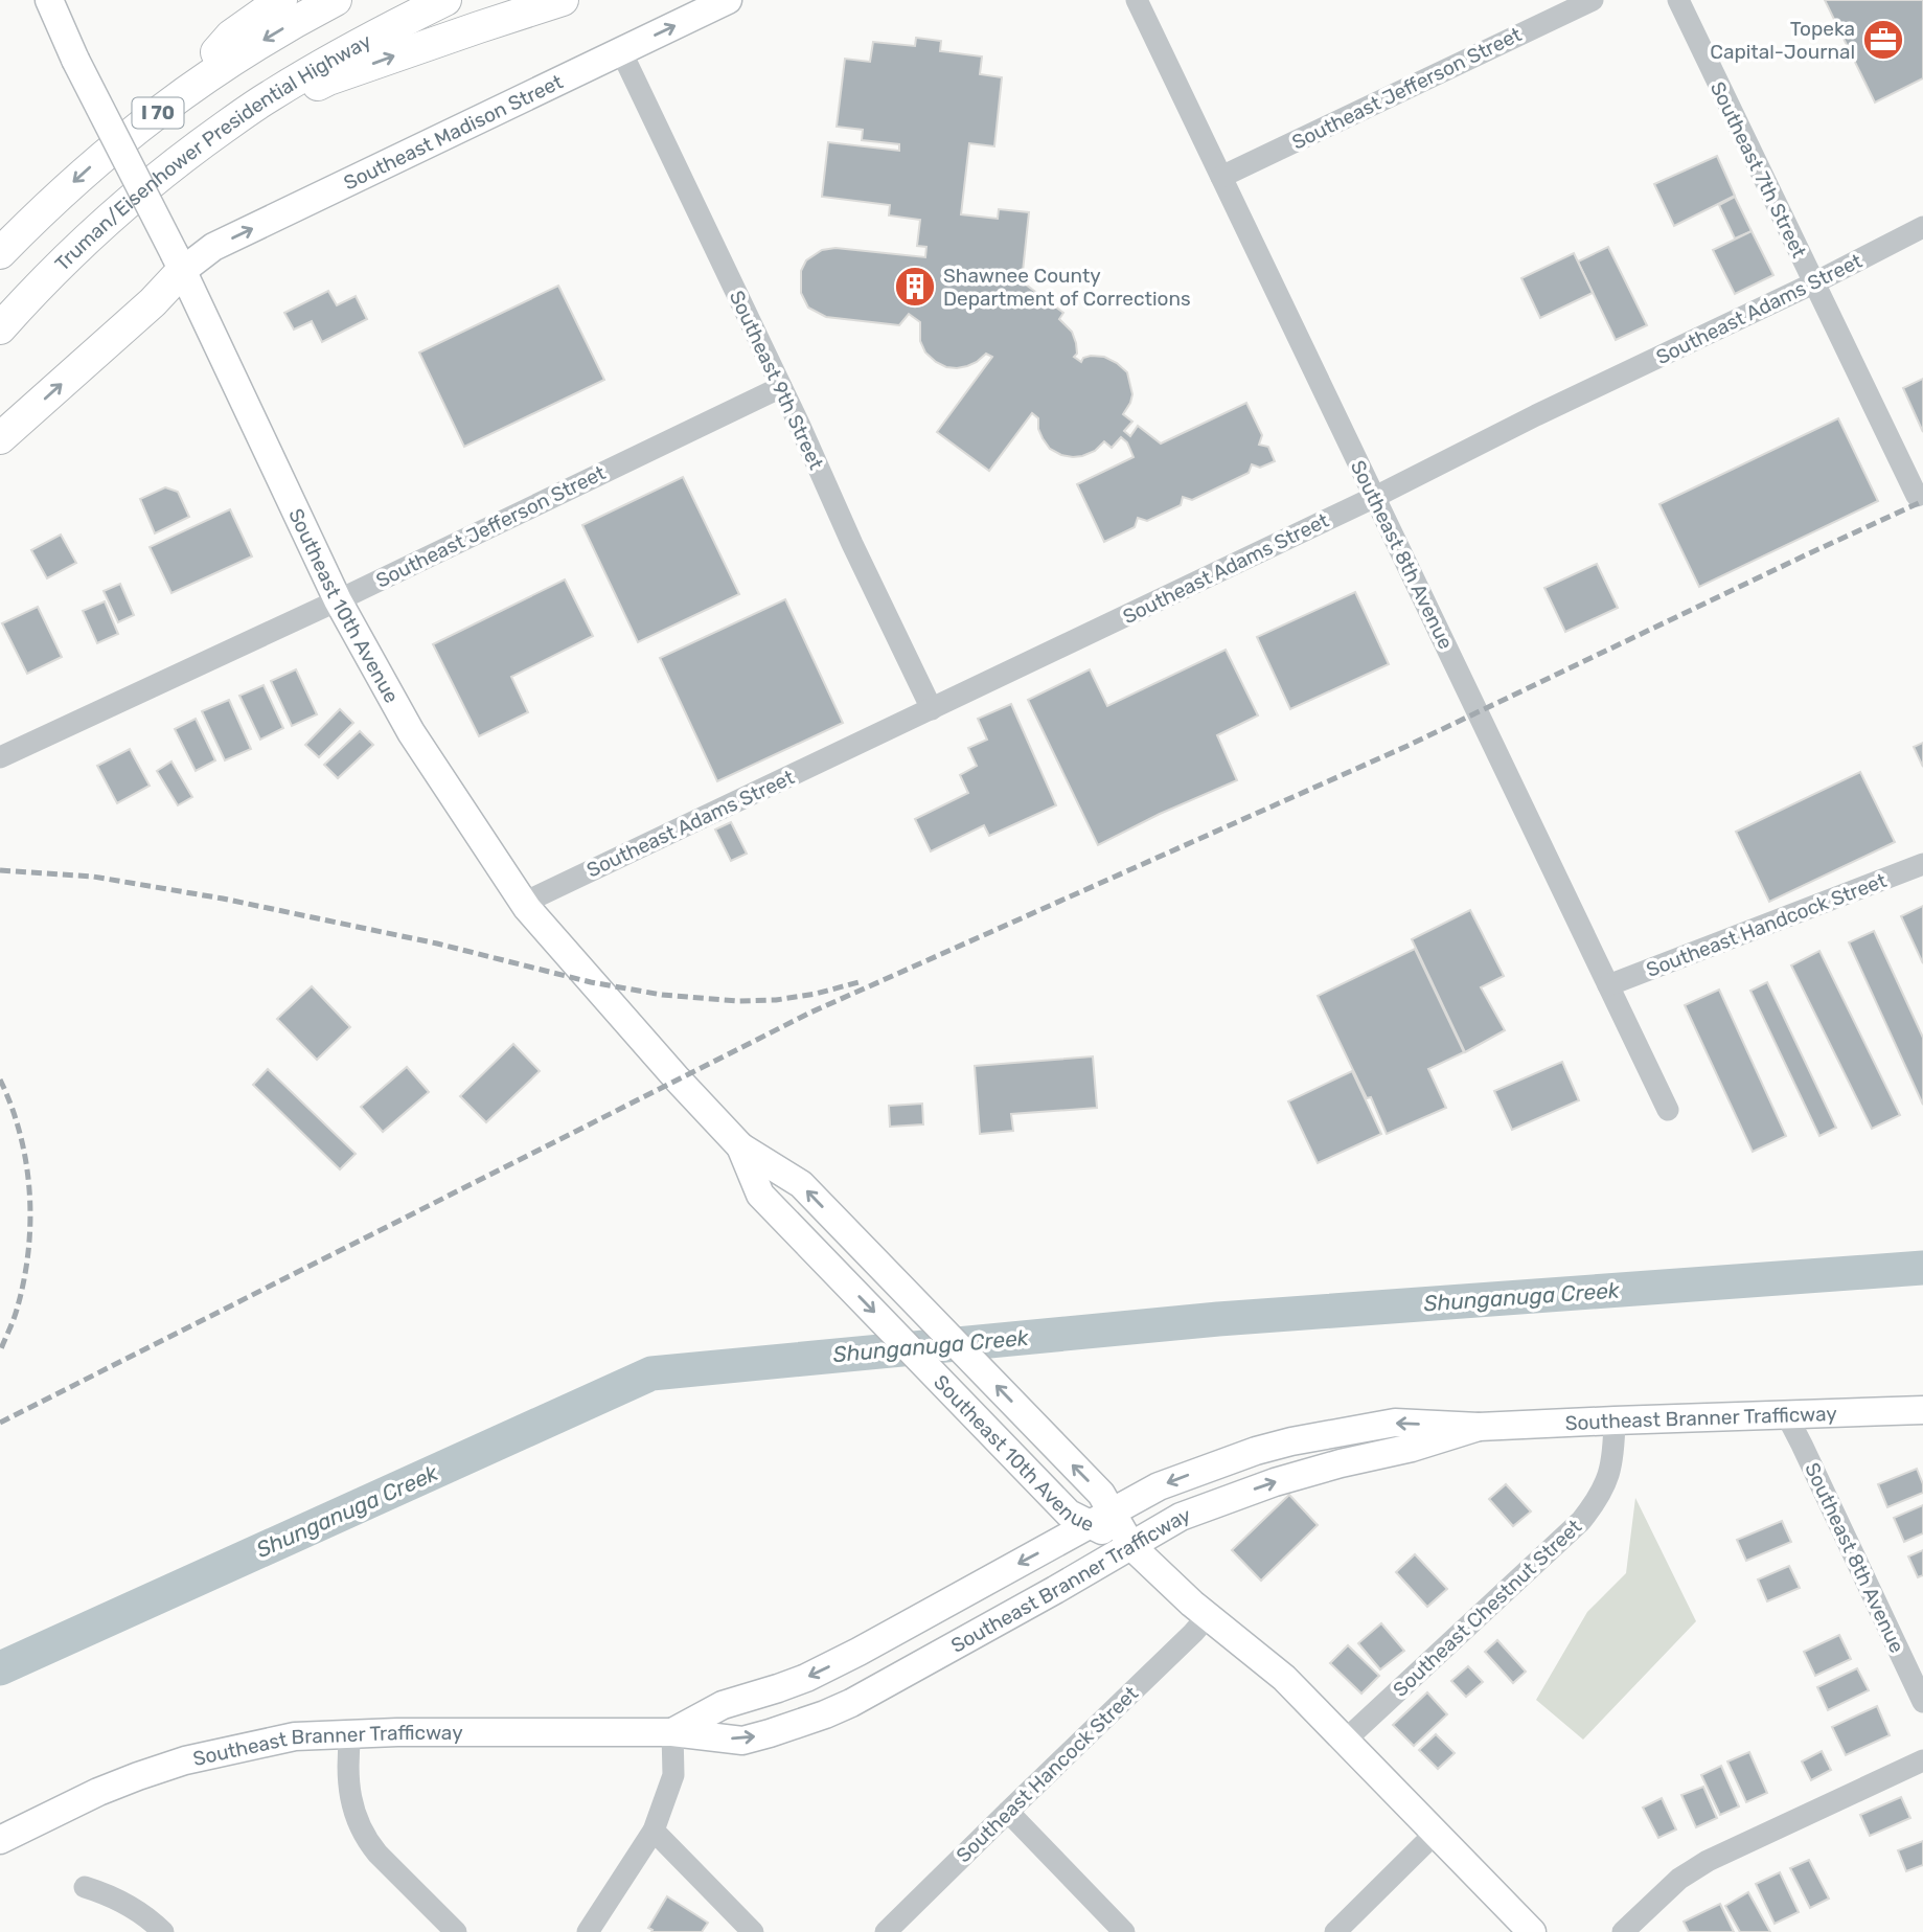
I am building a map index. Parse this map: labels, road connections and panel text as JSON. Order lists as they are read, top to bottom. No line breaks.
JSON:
{"streets":{"highway":["I 70","Truman/Eisenhower Presidential Highway"],"main road":["Southeast Madison Street","Southeast 10th Avenue","Southeast Branner Trafficway"],"street":["Southeast Jefferson Street","Southeast 7th Street","Southeast Adams Street","Southeast 9th Street","Southeast 8th Avenue","Southeast Handcock Street","Southeast Chestnut Street","Southeast Hancock Street"]},"crossings":[["Southeast Jefferson Street","Southeast 9th Street"],["Southeast Jefferson Street","Southeast 8th Avenue"],["Southeast Jefferson Street","Southeast 10th Avenue"],["Southeast Madison Street","Southeast 9th Street"],["Southeast Madison Street","Southeast 10th Avenue"],["Southeast 7th Street","Southeast Adams Street"],["Southeast Adams Street","Southeast 9th Street"],["Southeast Adams Street","Southeast 8th Avenue"],["Southeast Adams Street","Southeast 10th Avenue"],["Southeast 8th Avenue","Southeast Handcock Street"],["Southeast 8th Avenue","Southeast Branner Trafficway"],["Southeast 10th Avenue","Southeast Branner Trafficway"],["Southeast 10th Avenue","Southeast Chestnut Street"],["Southeast 10th Avenue","Southeast Hancock Street"],["Southeast Branner Trafficway","Southeast Chestnut Street"]],"one_way":["Southeast Madison Street"],"water":["Shunganuga Creek"],"places":{"office":["Topeka Capital-Journal"],"building":["Shawnee County Department of Corrections"]}}
